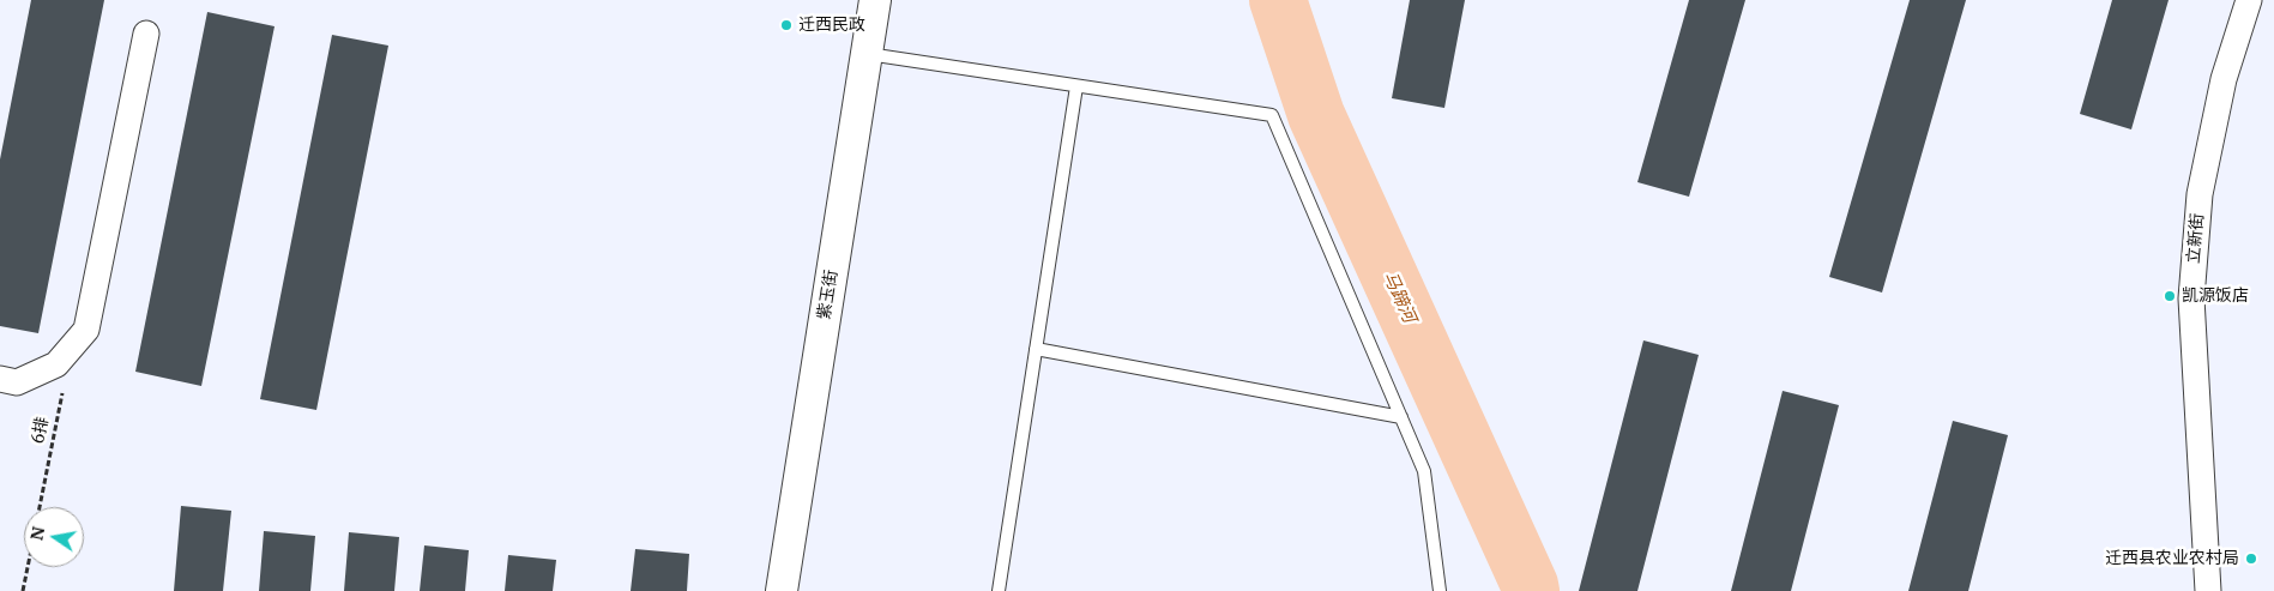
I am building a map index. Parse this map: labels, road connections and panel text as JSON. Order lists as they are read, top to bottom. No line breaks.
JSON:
{"streets":{"street":["立新街","紫玉街"],"path":["6排"]},"water":["马蹄河"],"places":["迁西民政","凯源饭店","迁西县农业农村局"],"north":"left"}
